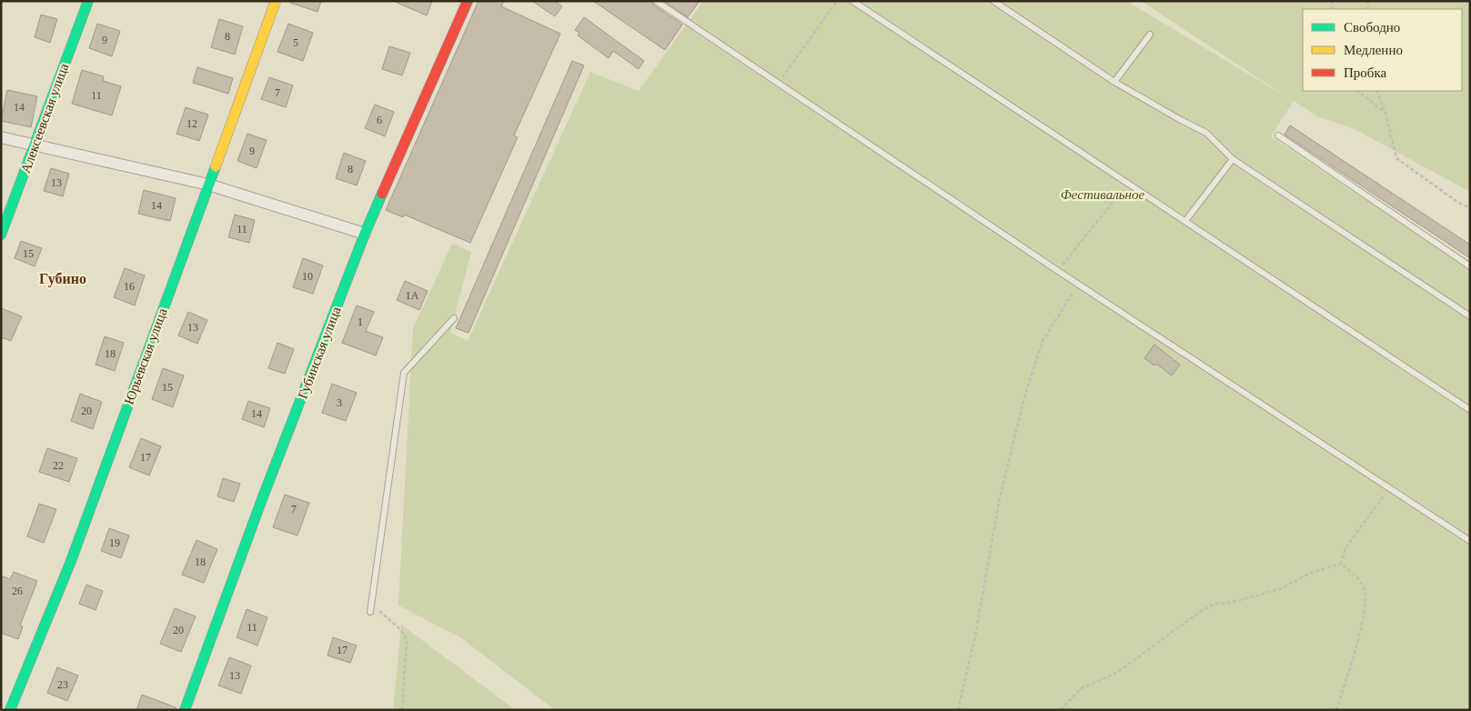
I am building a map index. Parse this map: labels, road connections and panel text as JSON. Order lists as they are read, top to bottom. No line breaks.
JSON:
{"streets":{"street":["Алексеевская улица","Губинская улица","Юрьевская улица"]},"districts":["Губино"],"parks":["Фестивальное"],"house_numbers":["8","9","5","7","11","14","6","12","9","8","13","14","11","15","10","16","1А","1","13","18","15","3","20","14","17","22","7","19","18","26","11","20","17","13","23"],"legend":["Свободно","Медленно","Пробка"]}
